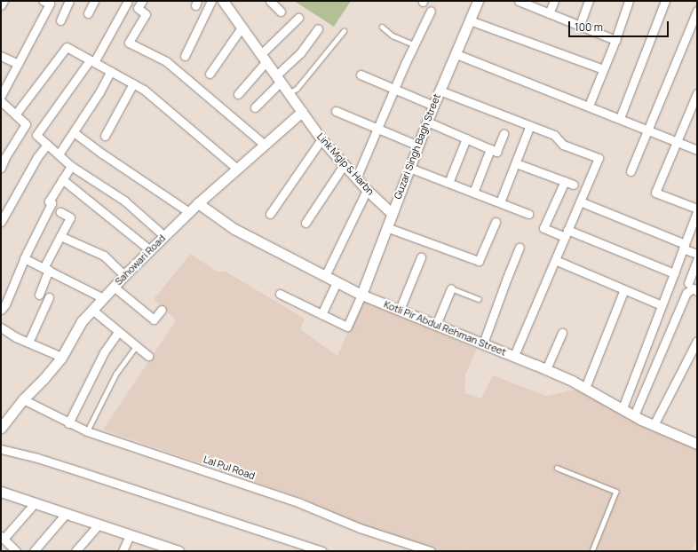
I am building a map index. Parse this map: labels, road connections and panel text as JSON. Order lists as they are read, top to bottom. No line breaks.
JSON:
{"streets":{"street":["Guzari Singh Bagh Street","Link Mglp & Harbn","Sahowari Road","Kotli Pir Abdul Rehman Street","Lal Pul Road"]},"crossings":[["Guzari Singh Bagh Street","Link Mglp & Harbn"],["Guzari Singh Bagh Street","Kotli Pir Abdul Rehman Street"],["Link Mglp & Harbn","Sahowari Road"],["Sahowari Road","Kotli Pir Abdul Rehman Street"],["Sahowari Road","Lal Pul Road"]],"scale_bar":"100 m"}
